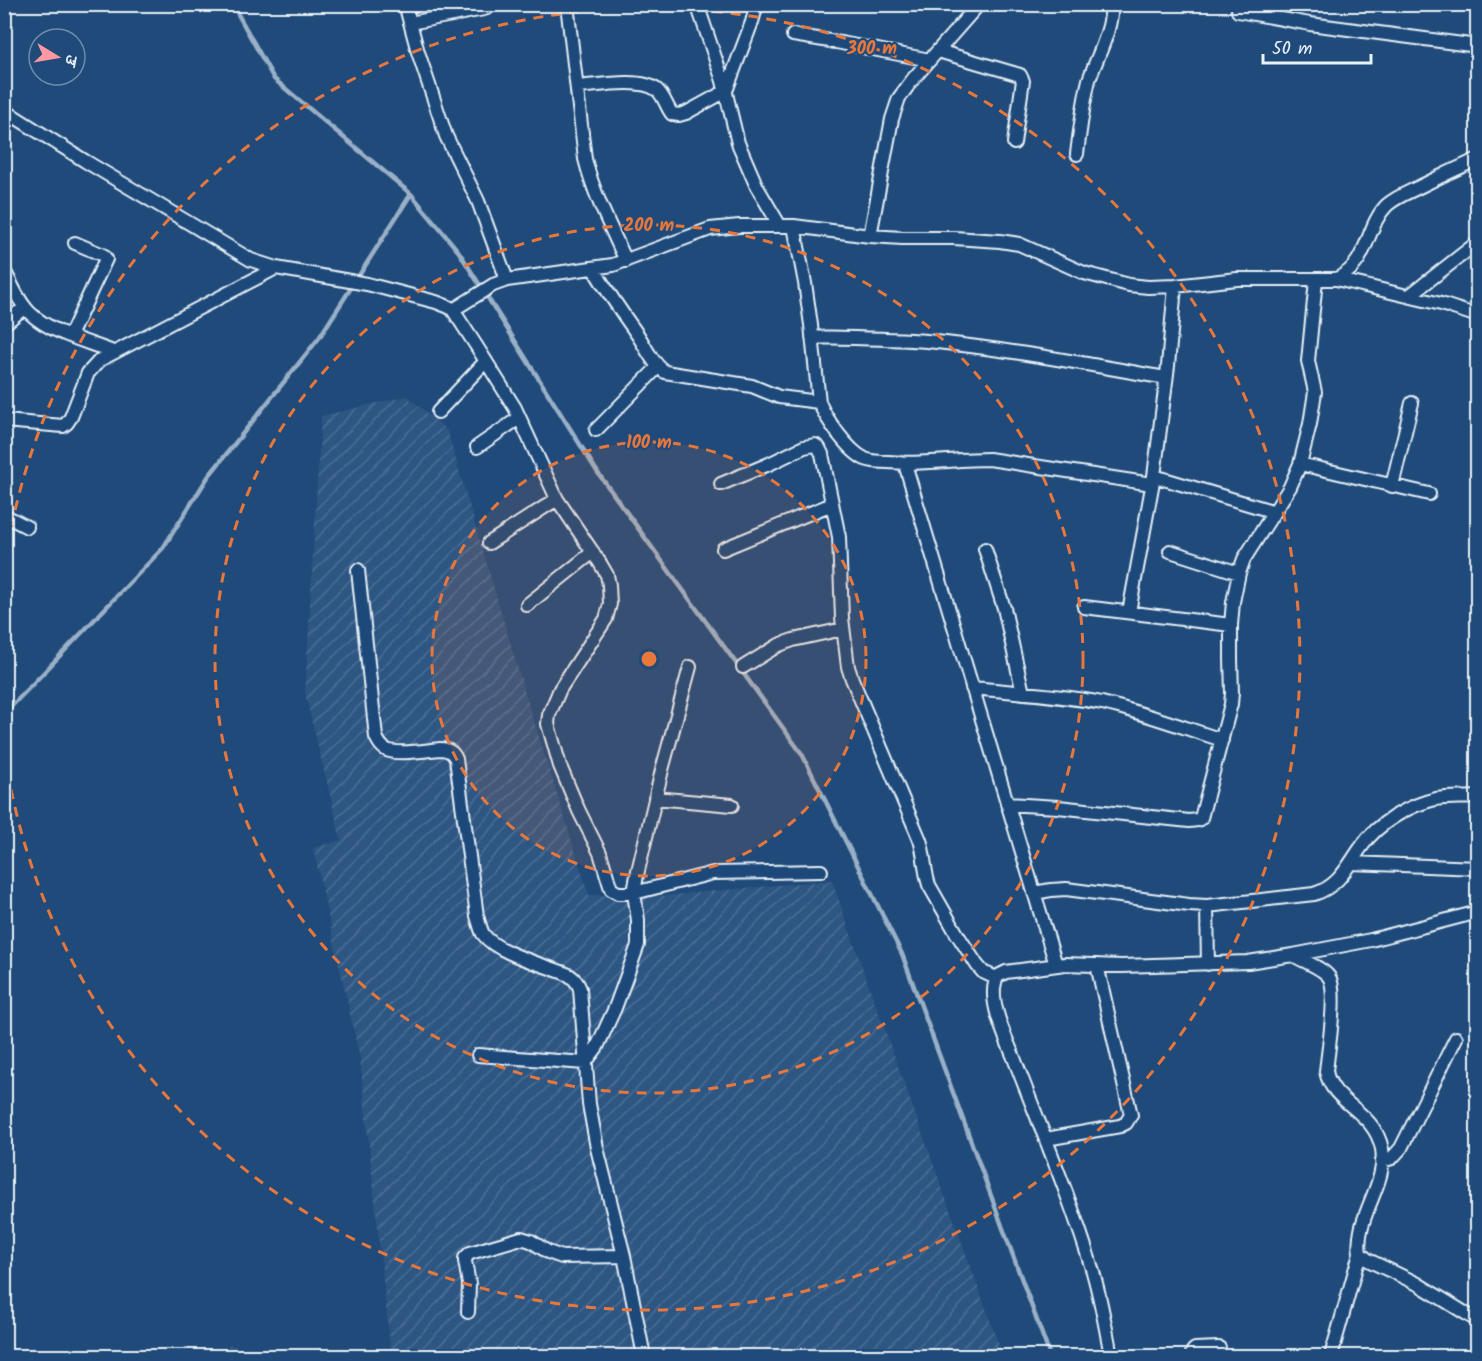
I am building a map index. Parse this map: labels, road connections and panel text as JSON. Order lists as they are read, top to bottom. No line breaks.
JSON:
{"scale_bar":"50 m","north":"right","rings":["300 m","200 m","100 m"]}
